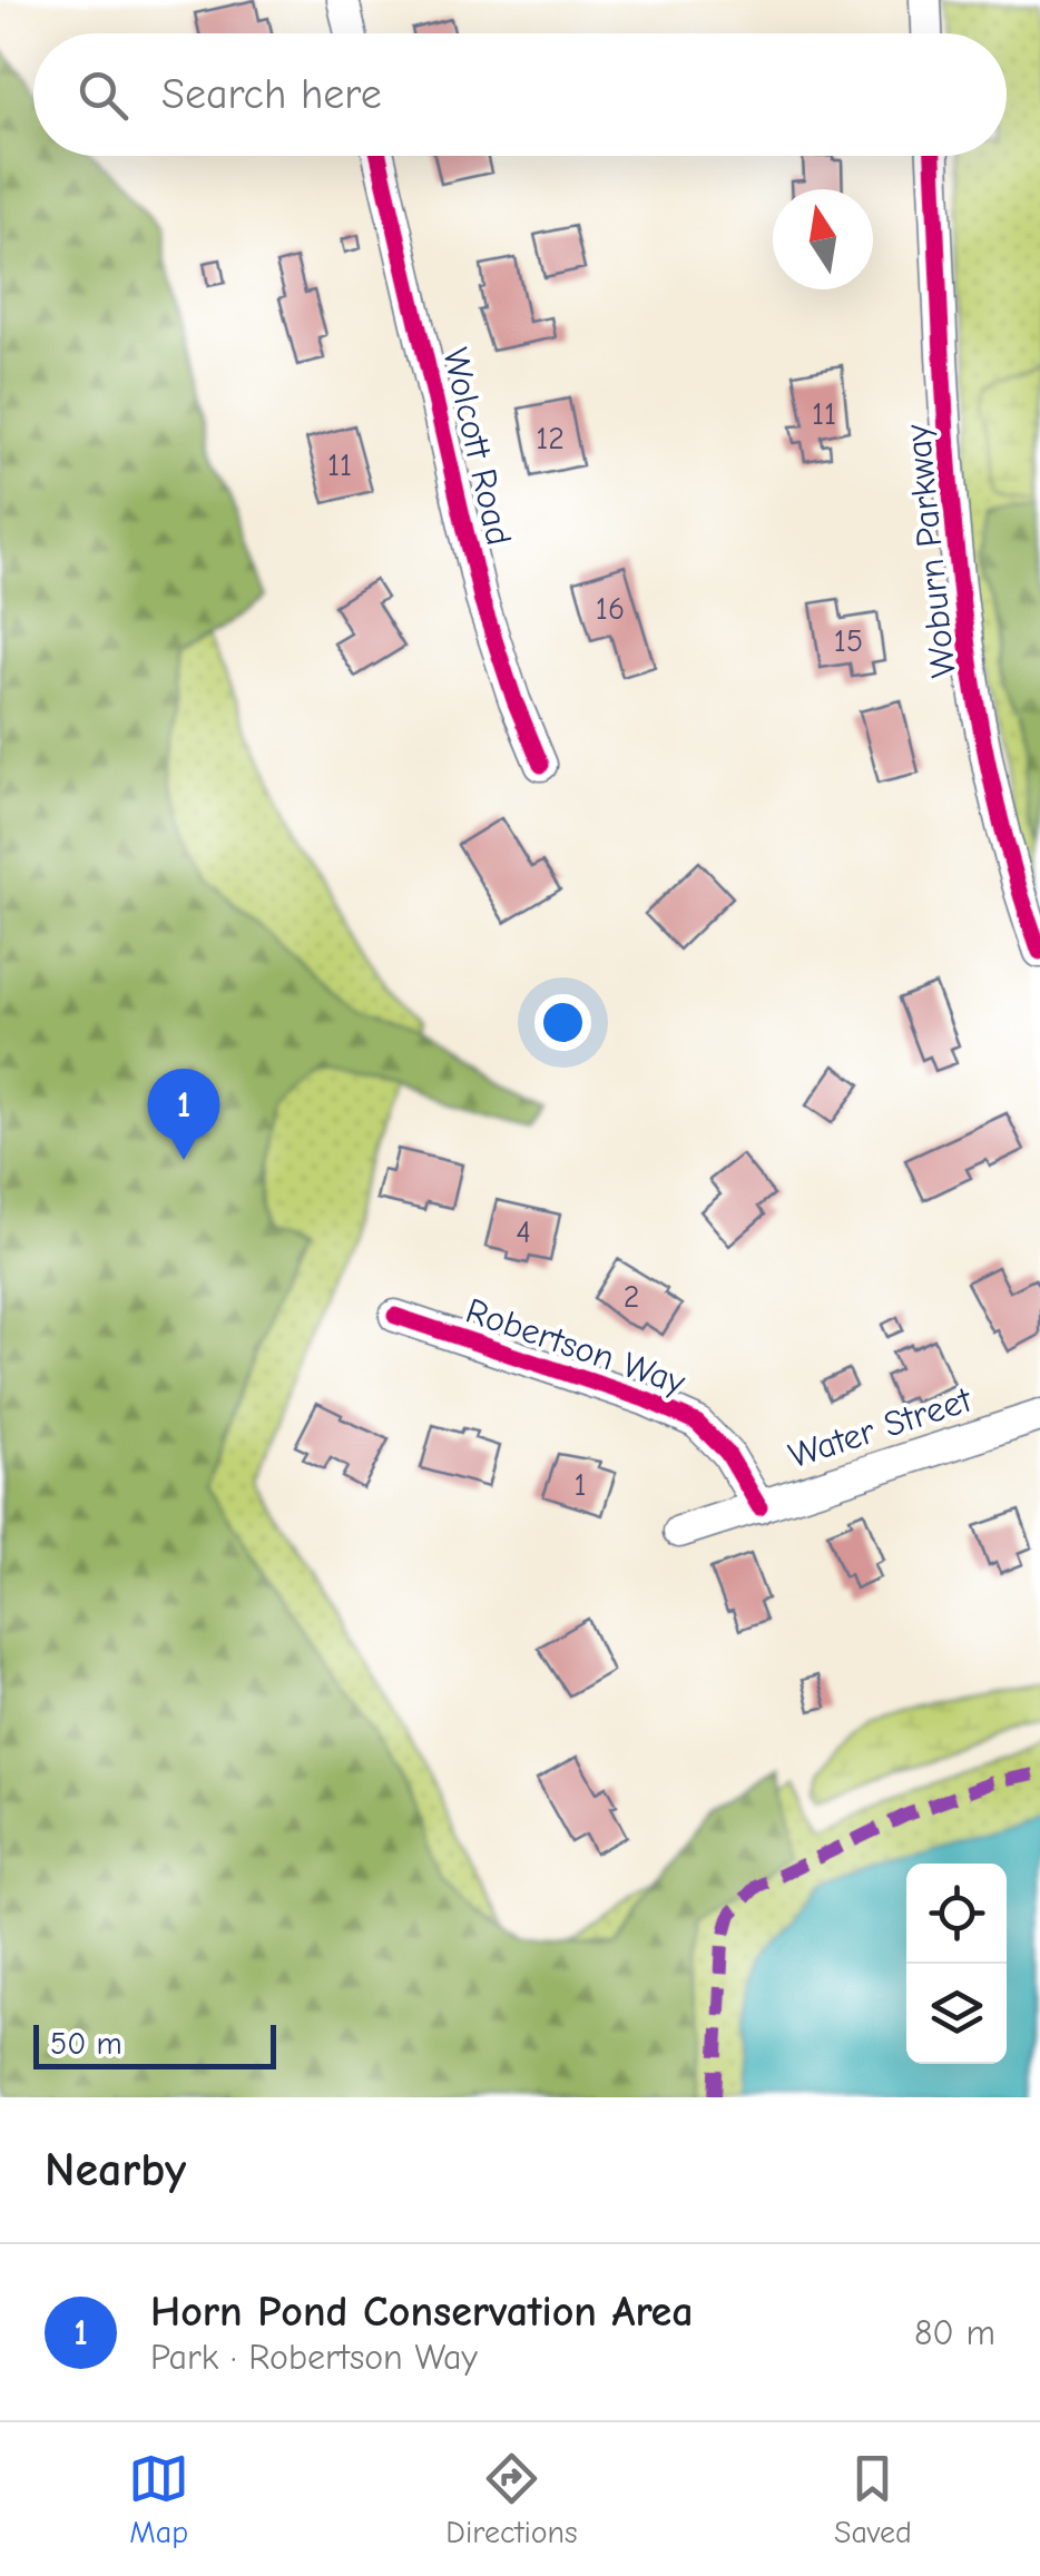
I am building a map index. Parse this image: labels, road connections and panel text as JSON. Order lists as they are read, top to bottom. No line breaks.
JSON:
{"streets":{"street":["Wolcott Road","Woburn Parkway","Robertson Way","Water Street"]},"crossings":[["Robertson Way","Water Street"]],"house_numbers":["11","12","11","16","15","4","2","1"],"scale_bar":"50 m","north":"top","page":{"search":"Search here","pins":"1","scale":"50 m","heading":"Nearby","list":[{"mark":"1","name":"Horn Pond Conservation Area","note":"Park · Robertson Way","value":"80 m"}],"nav":["Map","Directions","Saved"]}}
